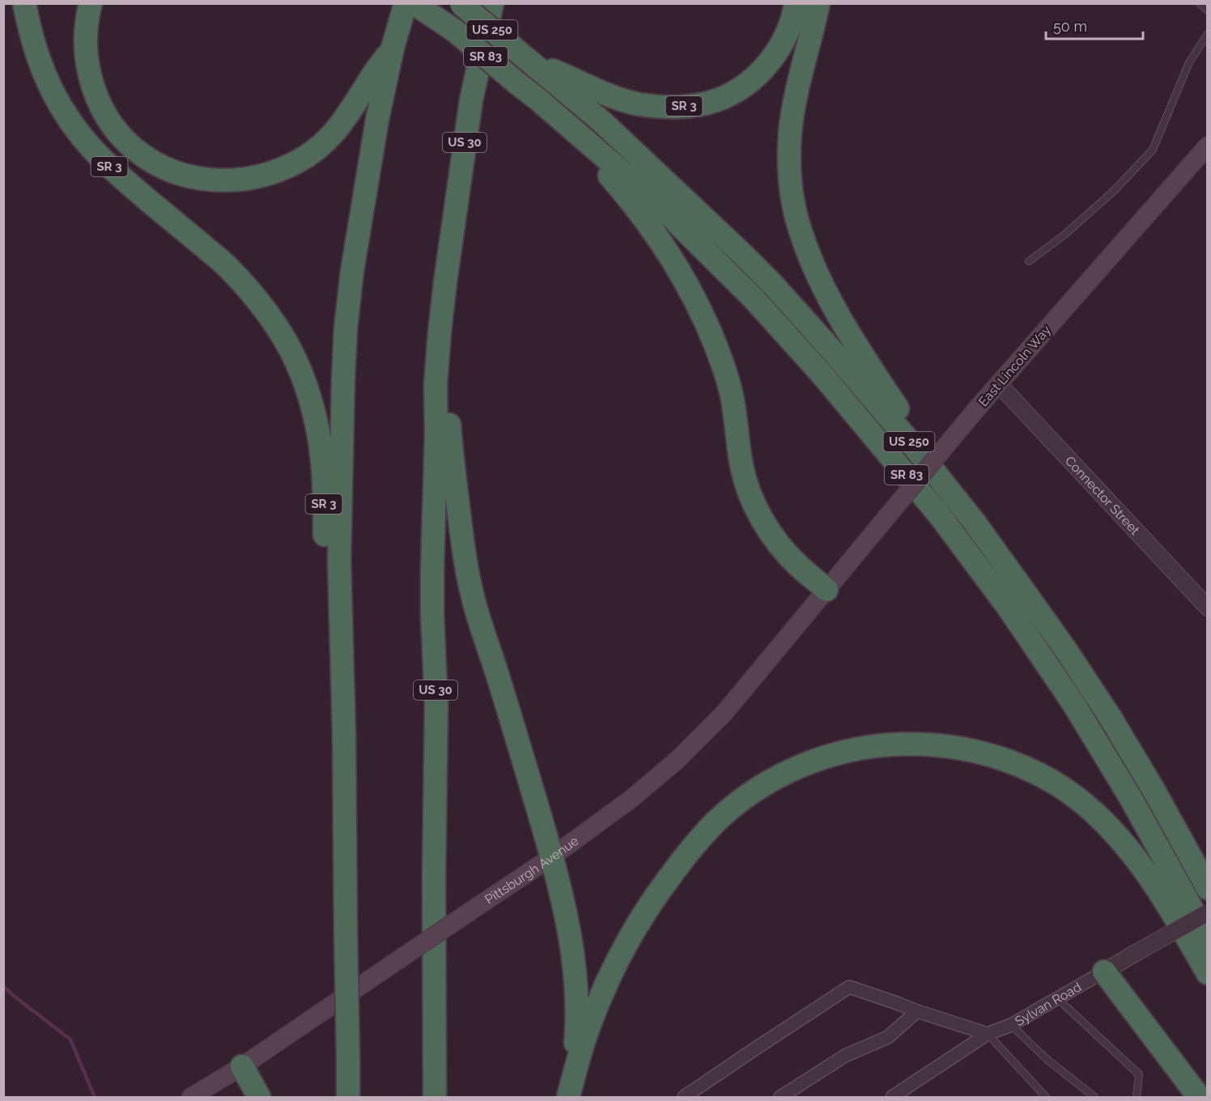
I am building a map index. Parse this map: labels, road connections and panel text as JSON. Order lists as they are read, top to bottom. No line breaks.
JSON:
{"streets":{"highway":["US 250","SR 83","SR 3","US 30"],"main road":["East Lincoln Way","Pittsburgh Avenue"],"street":["Connector Street","Sylvan Road"]},"crossings":[["US 250","SR 3"],["East Lincoln Way","Connector Street"],["East Lincoln Way","Pittsburgh Avenue"]],"scale_bar":"50 m"}
